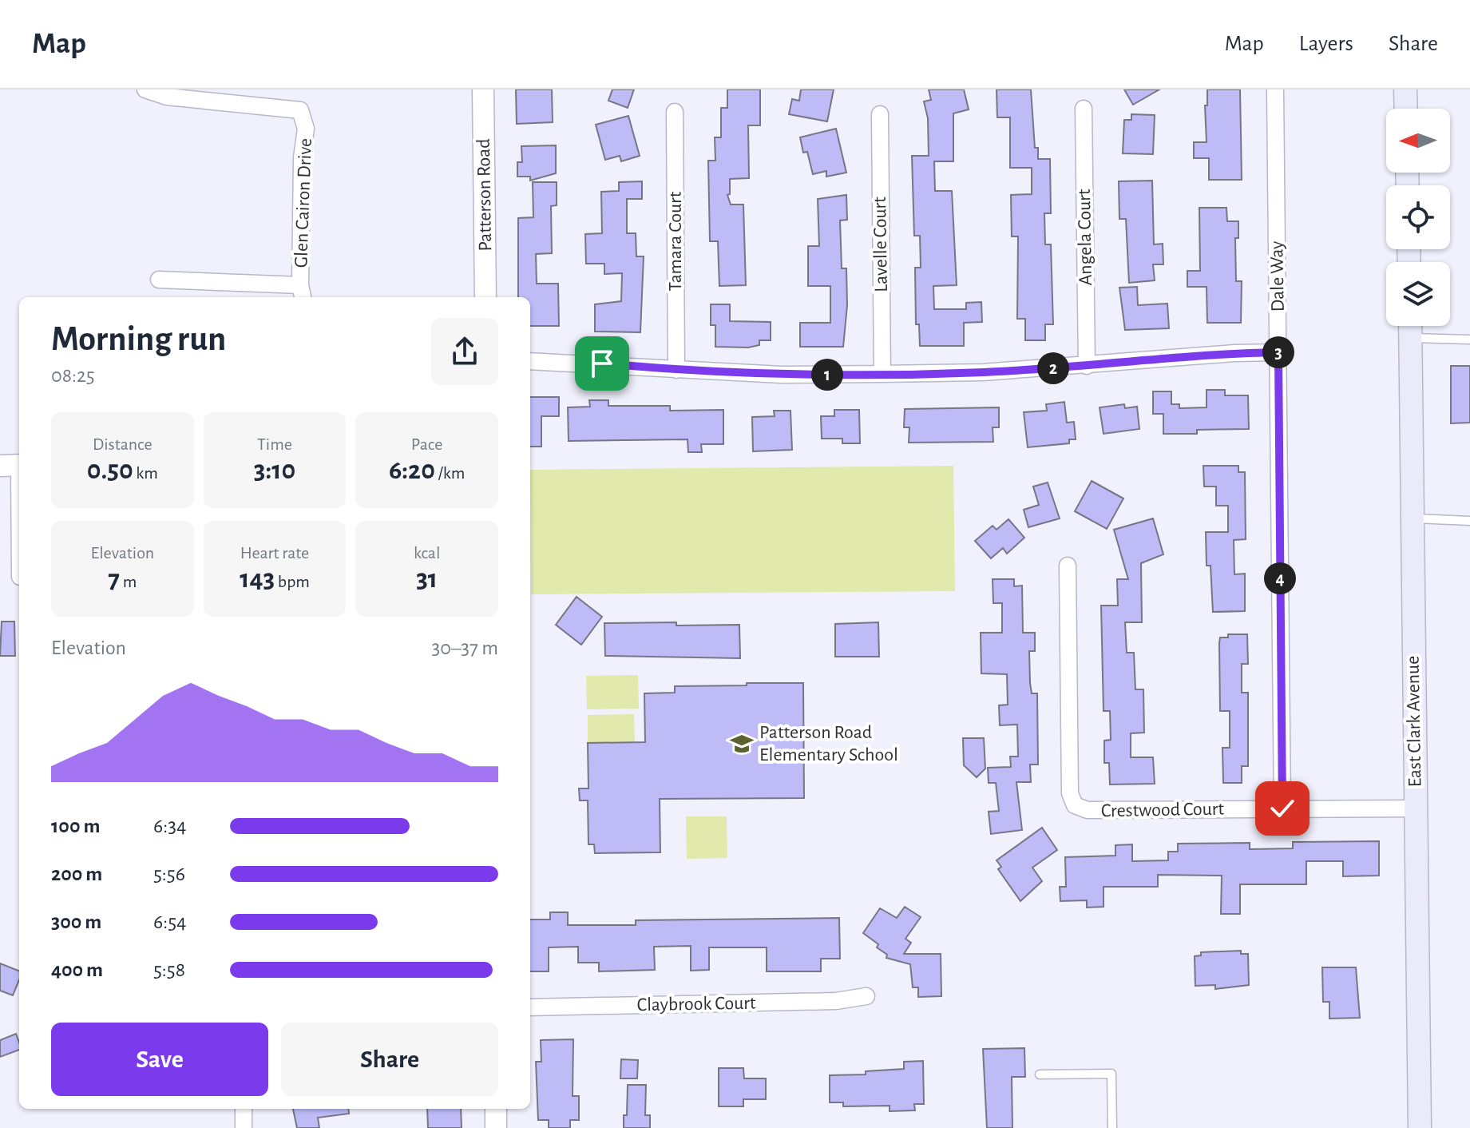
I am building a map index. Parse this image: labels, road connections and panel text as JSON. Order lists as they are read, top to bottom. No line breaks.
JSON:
{"streets":{"main road":["East Clark Avenue"],"street":["Patterson Road","Glen Cairon Drive","Angela Court","Tamara Court","Lavelle Court","Dale Way","Crestwood Court","Claybrook Court"]},"crossings":[["Dale Way","Crestwood Court"],["East Clark Avenue","Crestwood Court"]],"places":{"school or university":["Patterson Road Elementary School"]},"north":"left","page":{"header":"Map","nav":["Map","Layers","Share"],"heading":["Morning run","08:25"],"pins":["3","2","1","4"],"stats":[["Distance","0.50 km"],["Time","3:10"],["Pace","6:20 /km"],["Elevation","7 m"],["Heart rate","143 bpm"],["kcal","31"]],"chart":["Elevation","30–37 m"],"list":[{"name":"100 m","note":"6:34"},{"name":"200 m","note":"5:56"},{"name":"300 m","note":"6:54"},{"name":"400 m","note":"5:58"}],"buttons":["Save","Share"]}}
